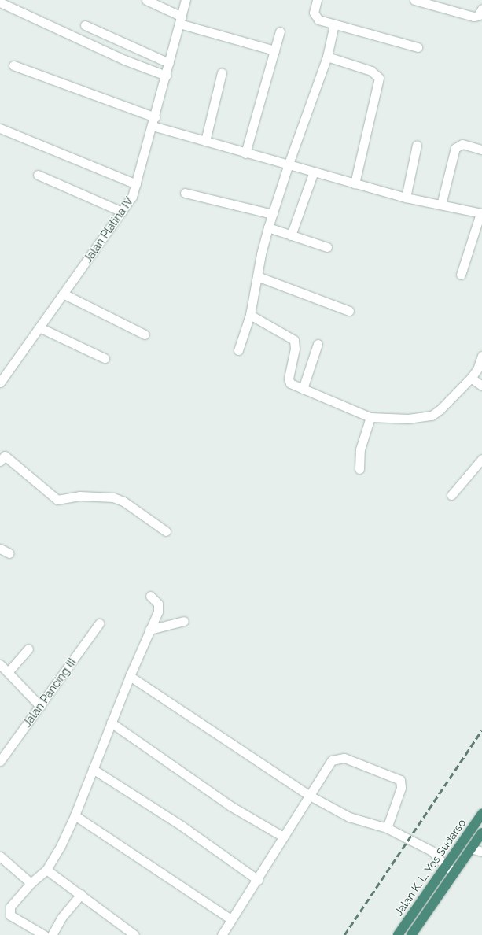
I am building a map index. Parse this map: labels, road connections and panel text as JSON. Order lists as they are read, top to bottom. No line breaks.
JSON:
{"streets":{"highway":["Jalan K. L. Yos Sudarso"],"street":["Jalan Platina IV","Jalan Pancing III"]}}
